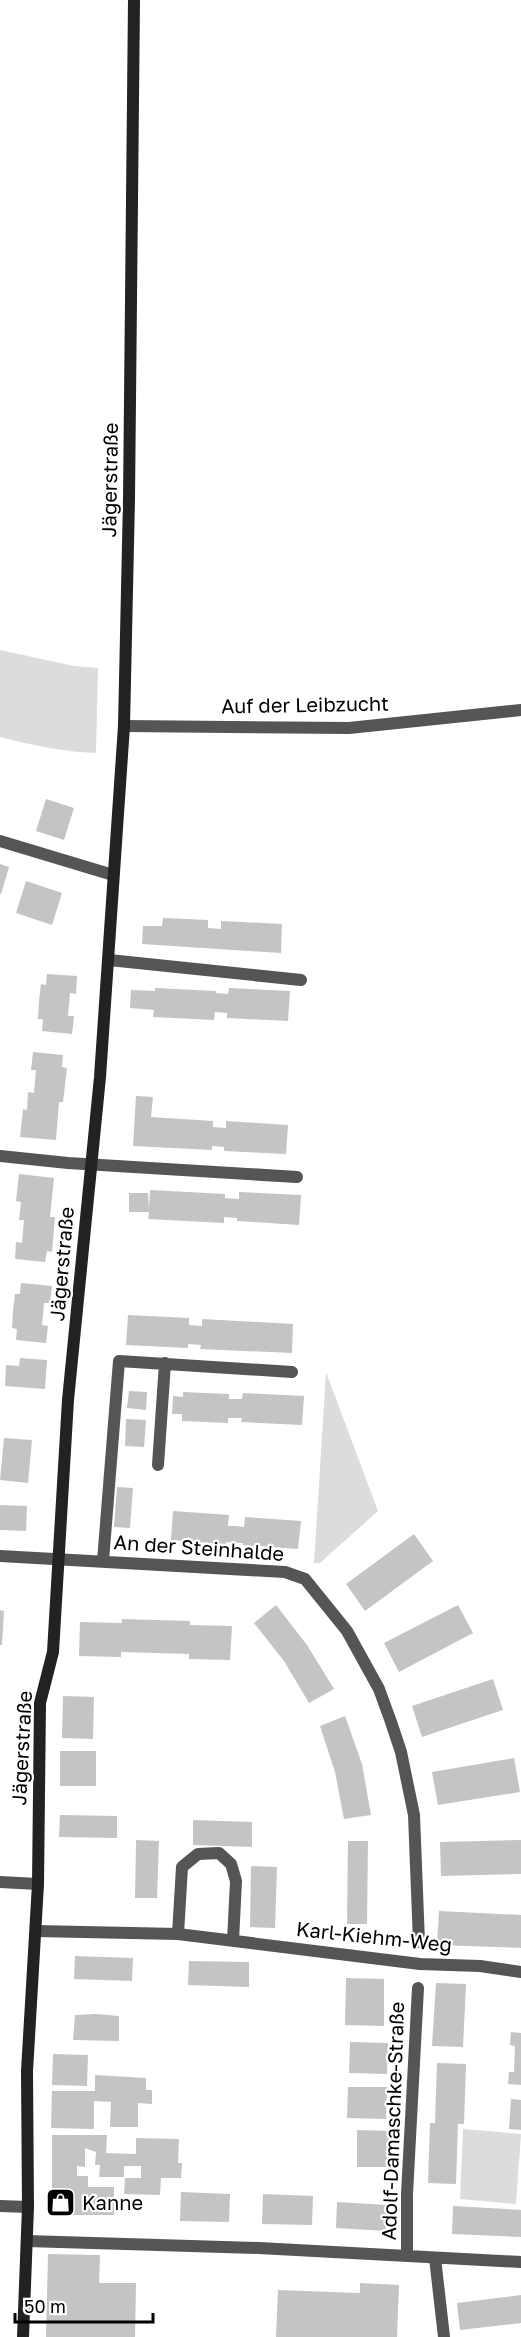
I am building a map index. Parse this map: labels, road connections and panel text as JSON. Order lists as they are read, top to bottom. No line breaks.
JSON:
{"streets":{"street":["Jägerstraße","Auf der Leibzucht","An der Steinhalde","Karl-Kiehm-Weg","Adolf-Damaschke-Straße"]},"crossings":[["Jägerstraße","Auf der Leibzucht"],["Jägerstraße","An der Steinhalde"],["Jägerstraße","Karl-Kiehm-Weg"],["Jägerstraße","Adolf-Damaschke-Straße"]],"places":{"shop":["Kanne"]},"scale_bar":"50 m"}
